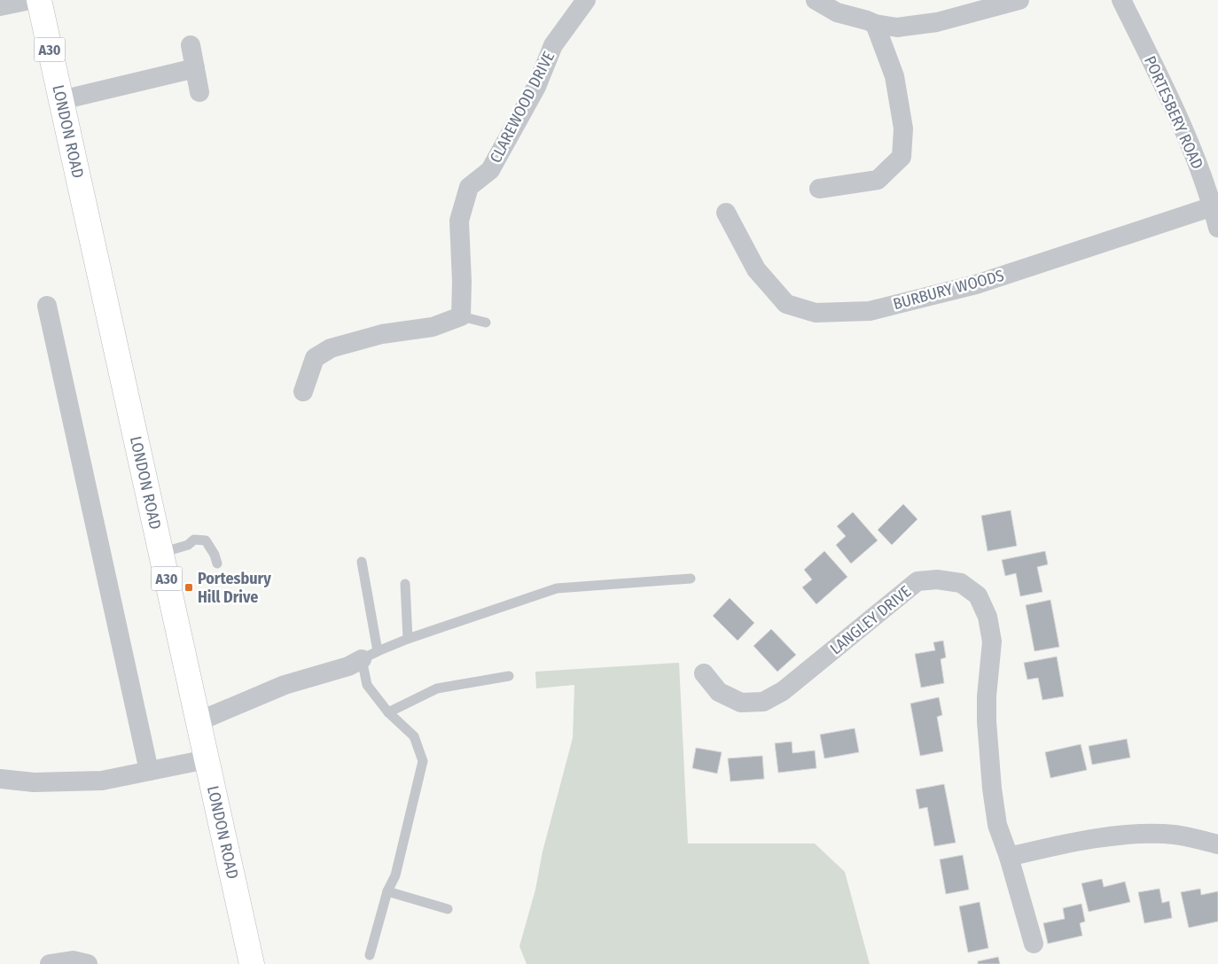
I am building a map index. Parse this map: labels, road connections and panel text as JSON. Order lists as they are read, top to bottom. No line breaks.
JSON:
{"streets":{"main road":["A30","LONDON ROAD"],"street":["CLAREWOOD DRIVE","PORTESBERY ROAD","BURBURY WOODS","LANGLEY DRIVE"]},"crossings":[["PORTESBERY ROAD","BURBURY WOODS"]],"places":{"transit":["Portesbury Hill Drive"]}}
